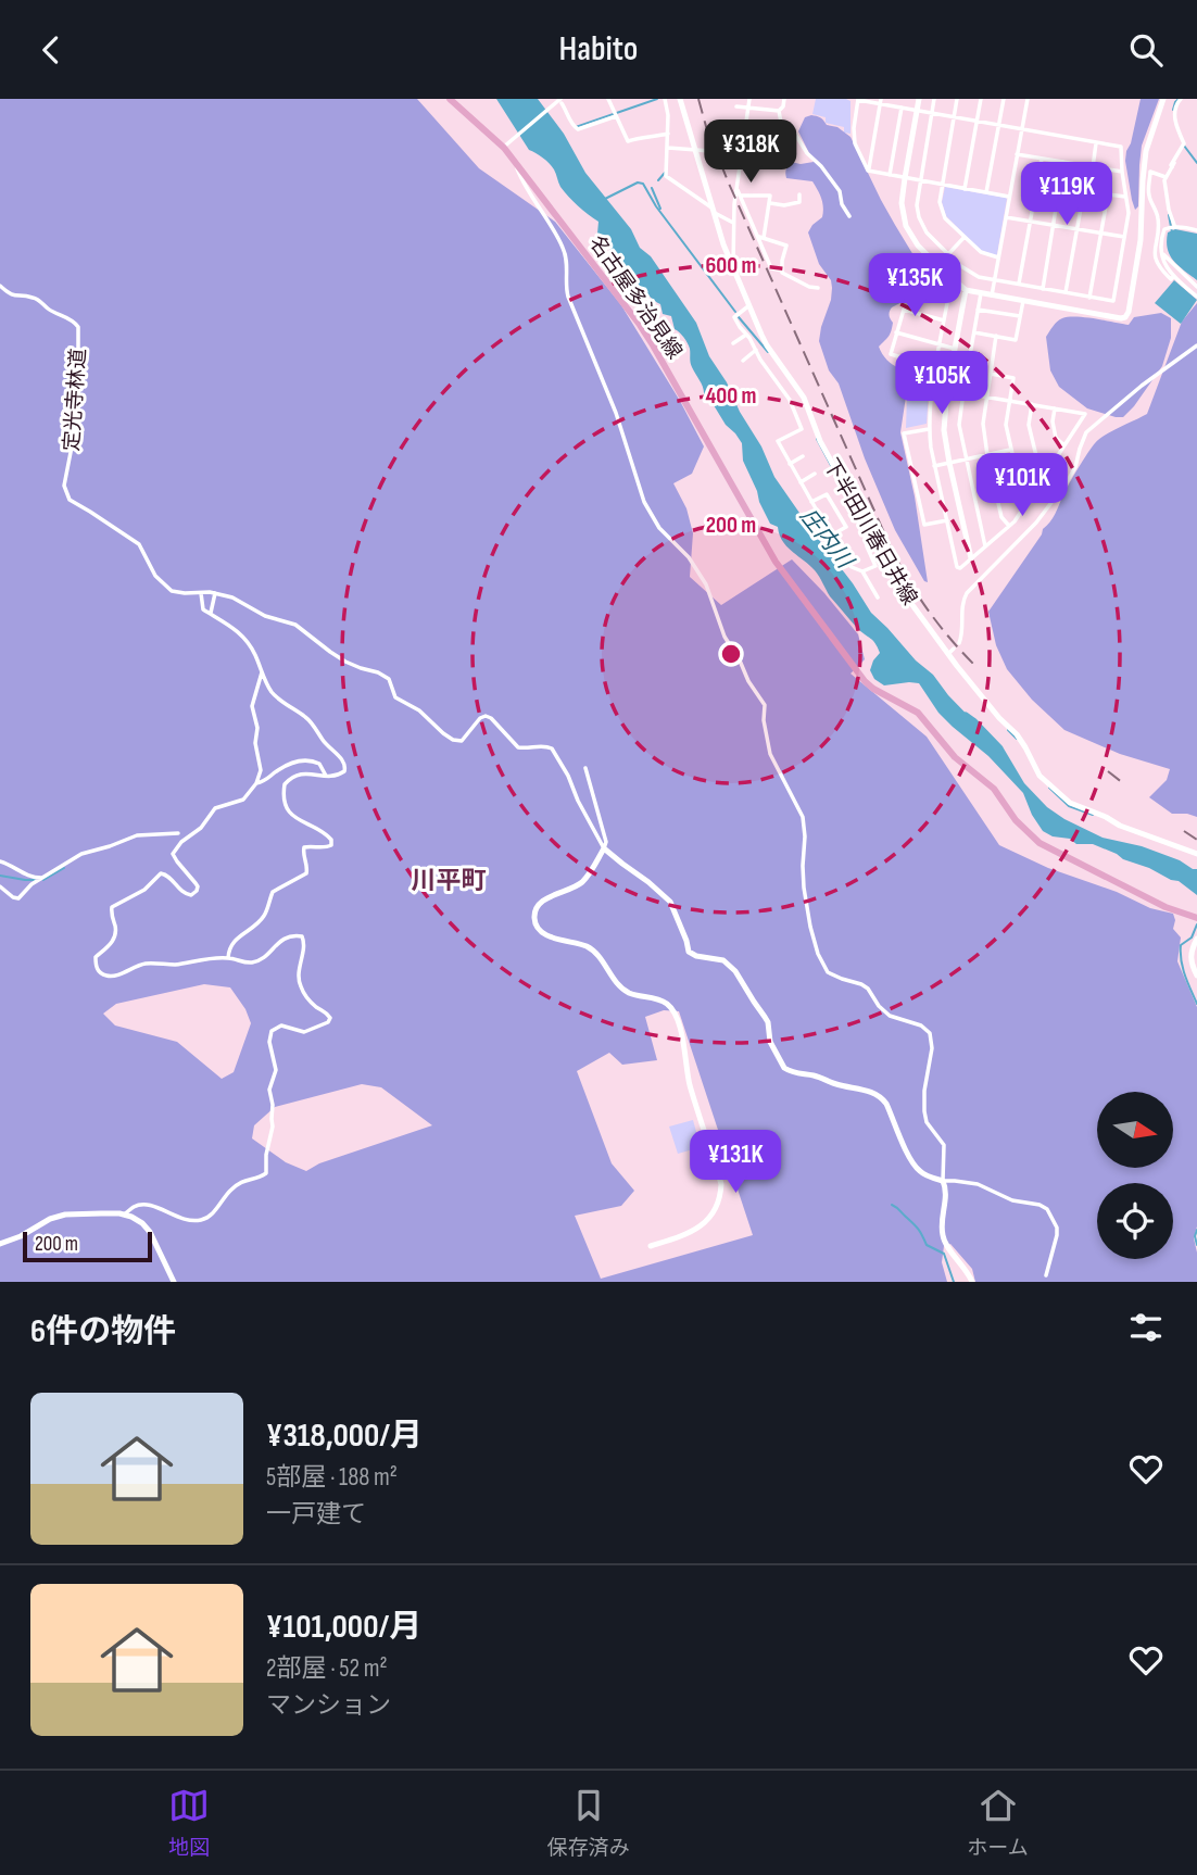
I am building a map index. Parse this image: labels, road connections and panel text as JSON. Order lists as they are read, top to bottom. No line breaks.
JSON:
{"streets":{"main road":["名古屋多治見線"],"street":["定光寺林道","下半田川春日井線"]},"districts":["川平町"],"water":["庄内川"],"scale_bar":"200 m","north":"right","page":{"header":"Habito","price":["¥318K","¥119K","¥135K","¥105K","¥101K","¥131K"],"scale":"200 m","heading":"6件の物件","list":[{"name":"¥318,000/月","note":"5部屋 · 188 m² · 一戸建て"},{"name":"¥101,000/月","note":"2部屋 · 52 m² · マンション"}],"tabs":["地図","保存済み","ホーム"]},"rings":["600 m","400 m","200 m"]}
